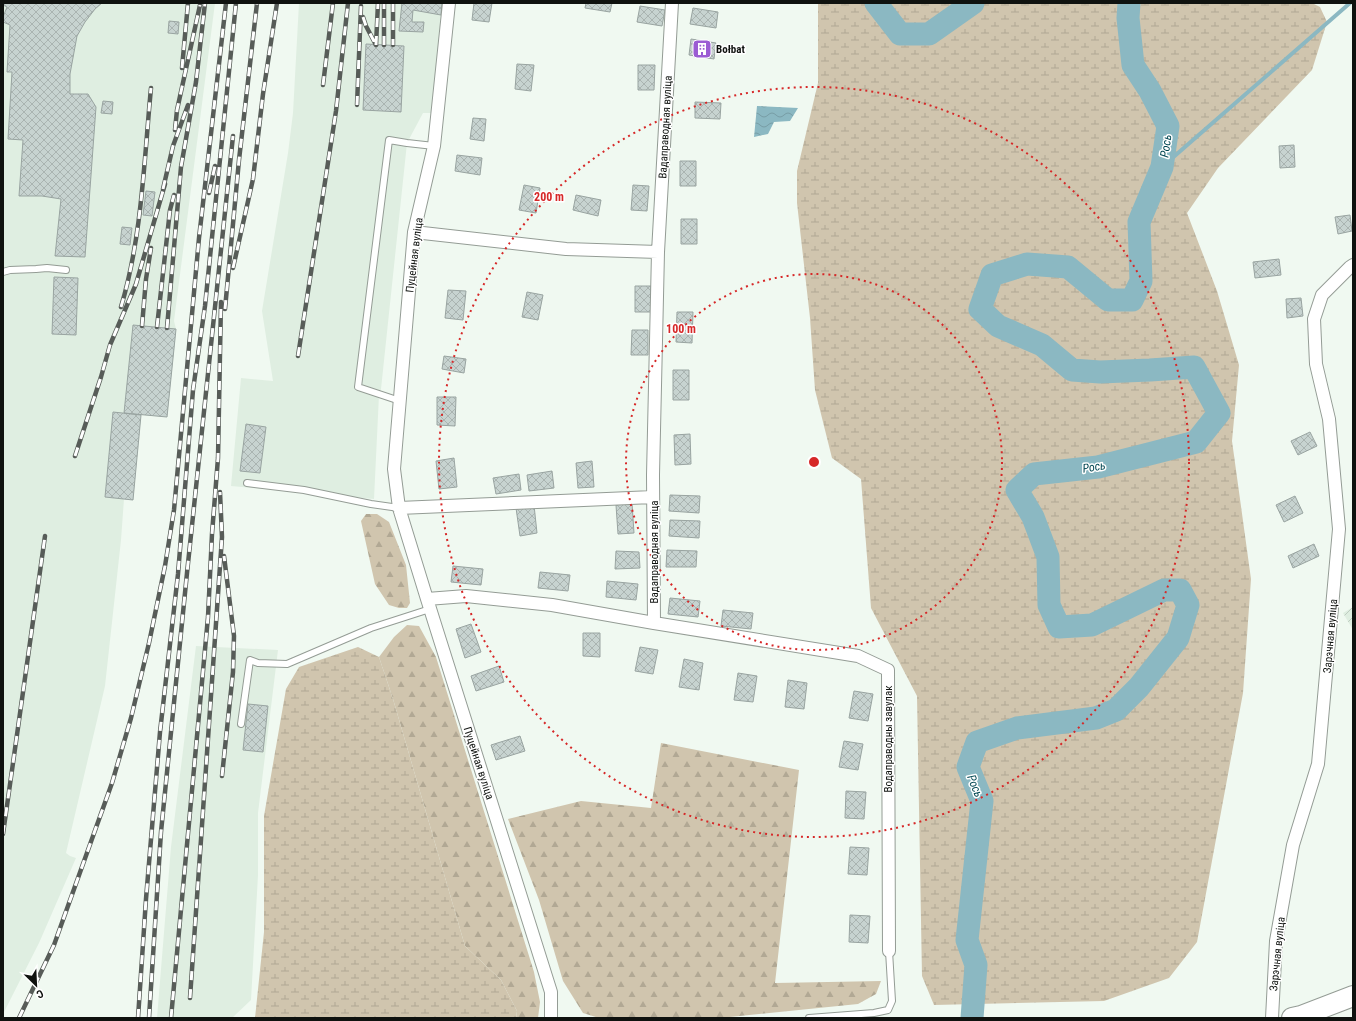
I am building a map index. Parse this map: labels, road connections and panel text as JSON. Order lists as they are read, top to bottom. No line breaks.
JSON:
{"streets":{"street":["Вадаправодная вуліца","Пуцейная вуліца","Зарэчная вуліца","Водаправодны завулак"]},"crossings":[["Вадаправодная вуліца","Водаправодны завулак"]],"water":["Рось"],"places":{"building":["Bołbat"]},"north":"bottom right","rings":["200 m","100 m"]}
